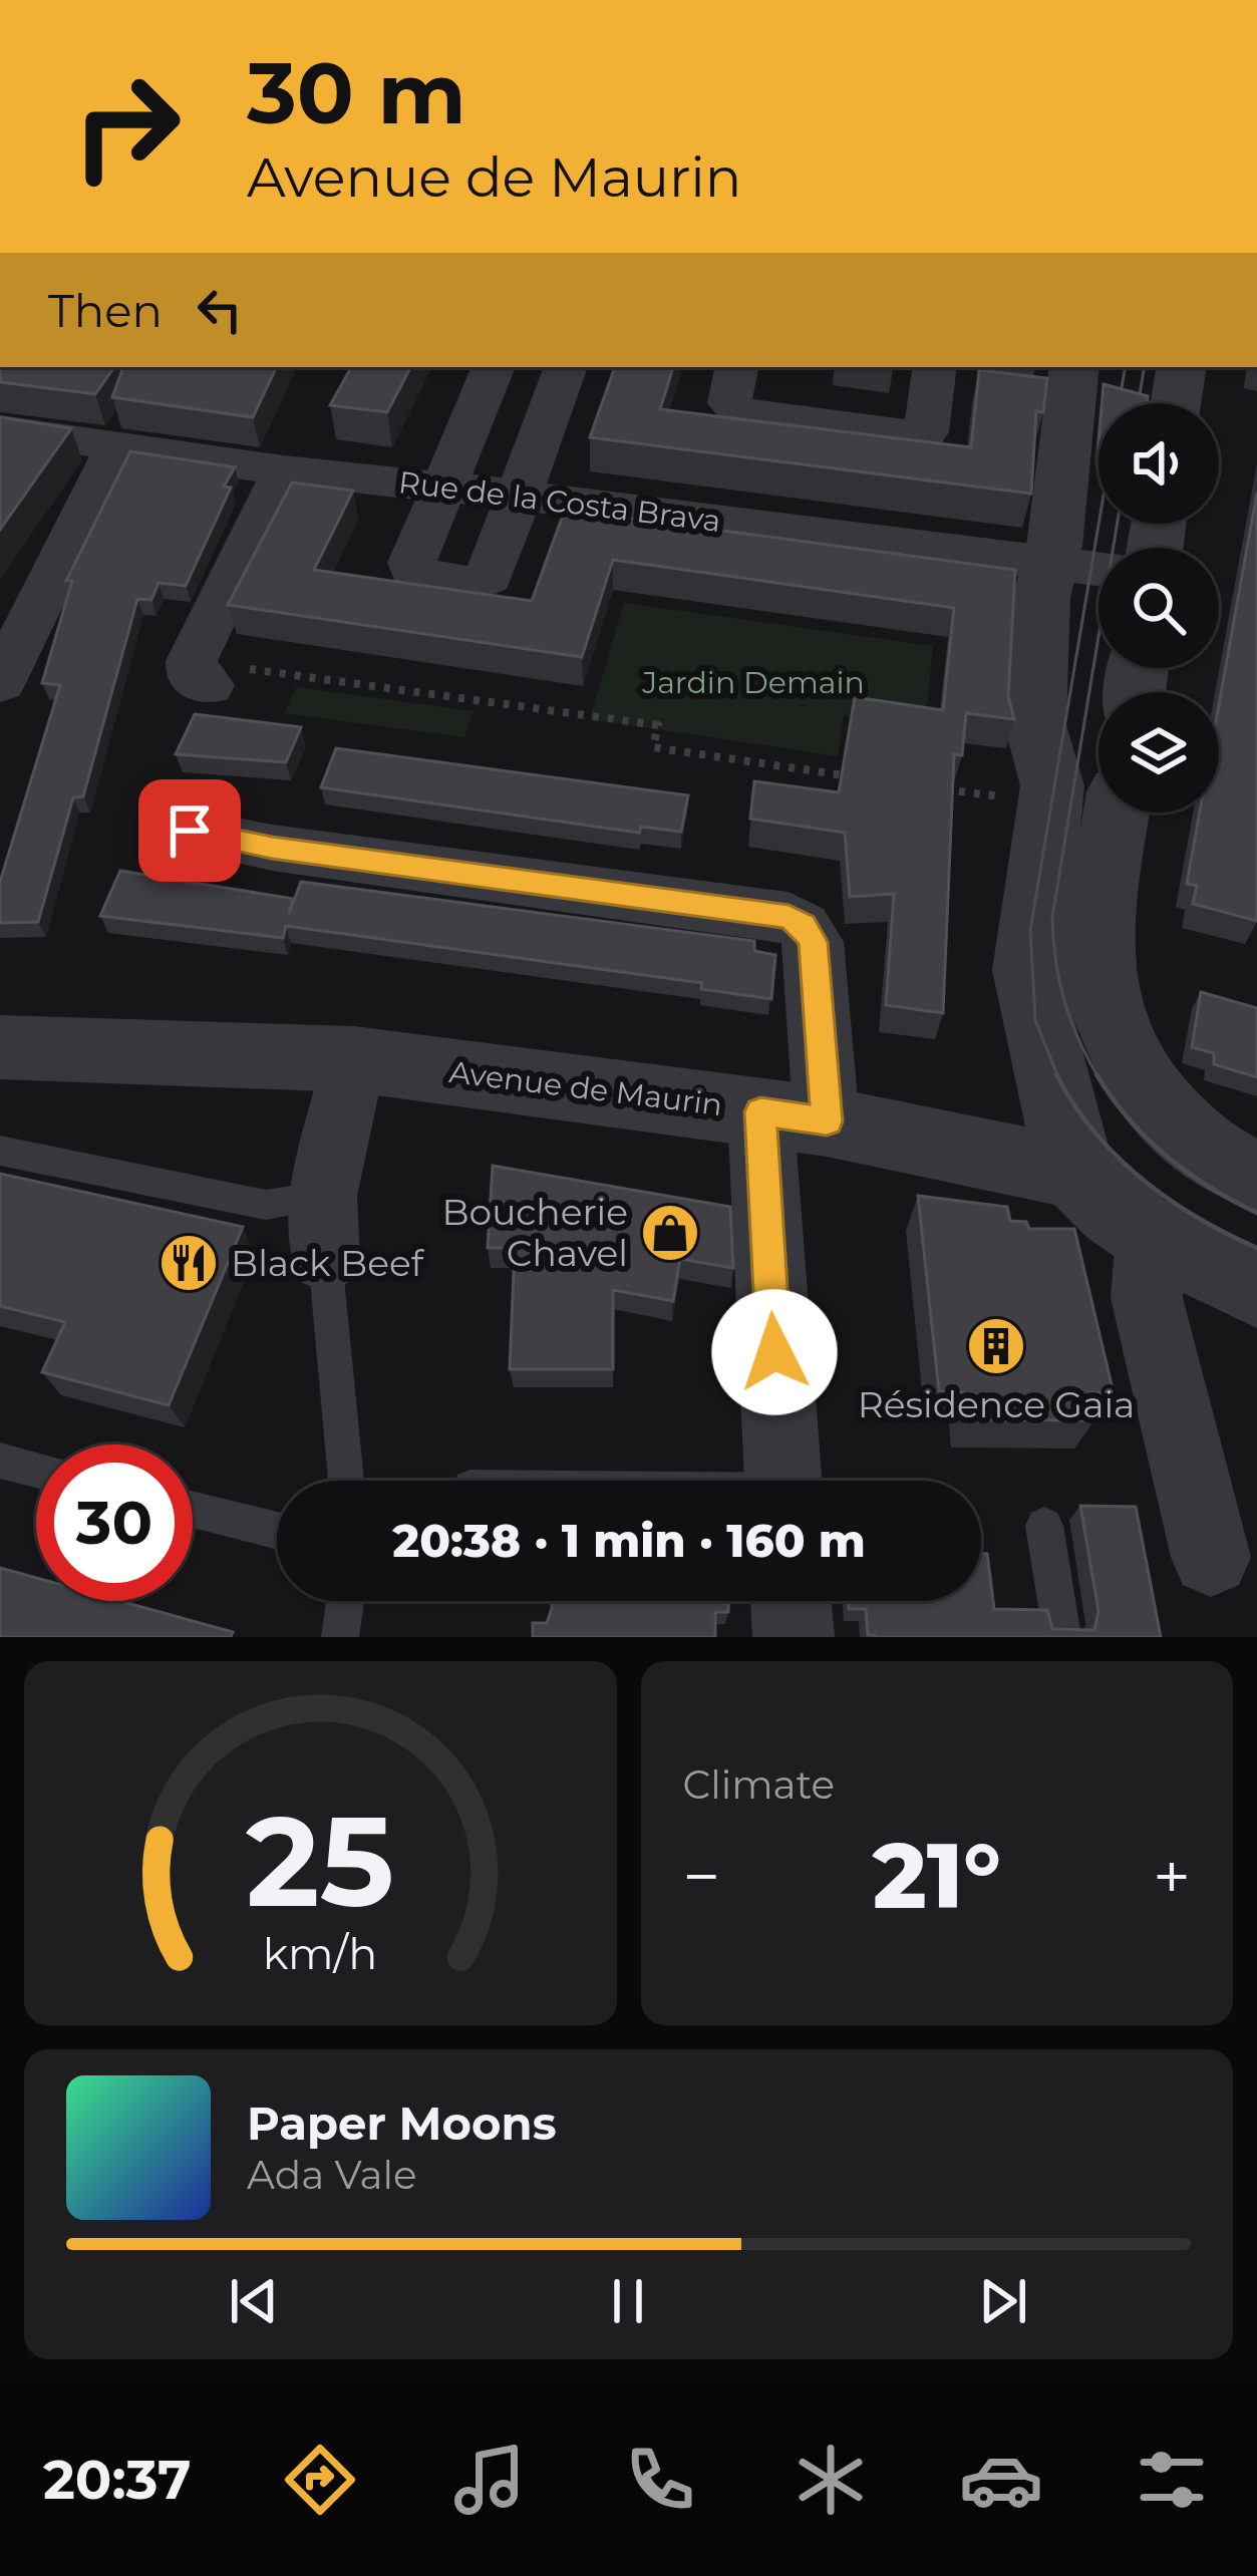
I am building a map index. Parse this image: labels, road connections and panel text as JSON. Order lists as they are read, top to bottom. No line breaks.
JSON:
{"streets":{"street":["Rue de la Costa Brava","Avenue de Maurin"]},"parks":["Jardin Demain"],"places":{"shop":["Boucherie Chavel"],"restaurant":["Black Beef"],"building":["Résidence Gaia"]},"page":{"turn":["30 m","Avenue de Maurin"],"then":"Then","limit":"30","trip":"20:38 · 1 min · 160 m","tile":"Climate","heat":["−","21°","+"],"song":["Paper Moons","Ada Vale"],"tabs":"20:37","gauge":["25","km/h"]}}
